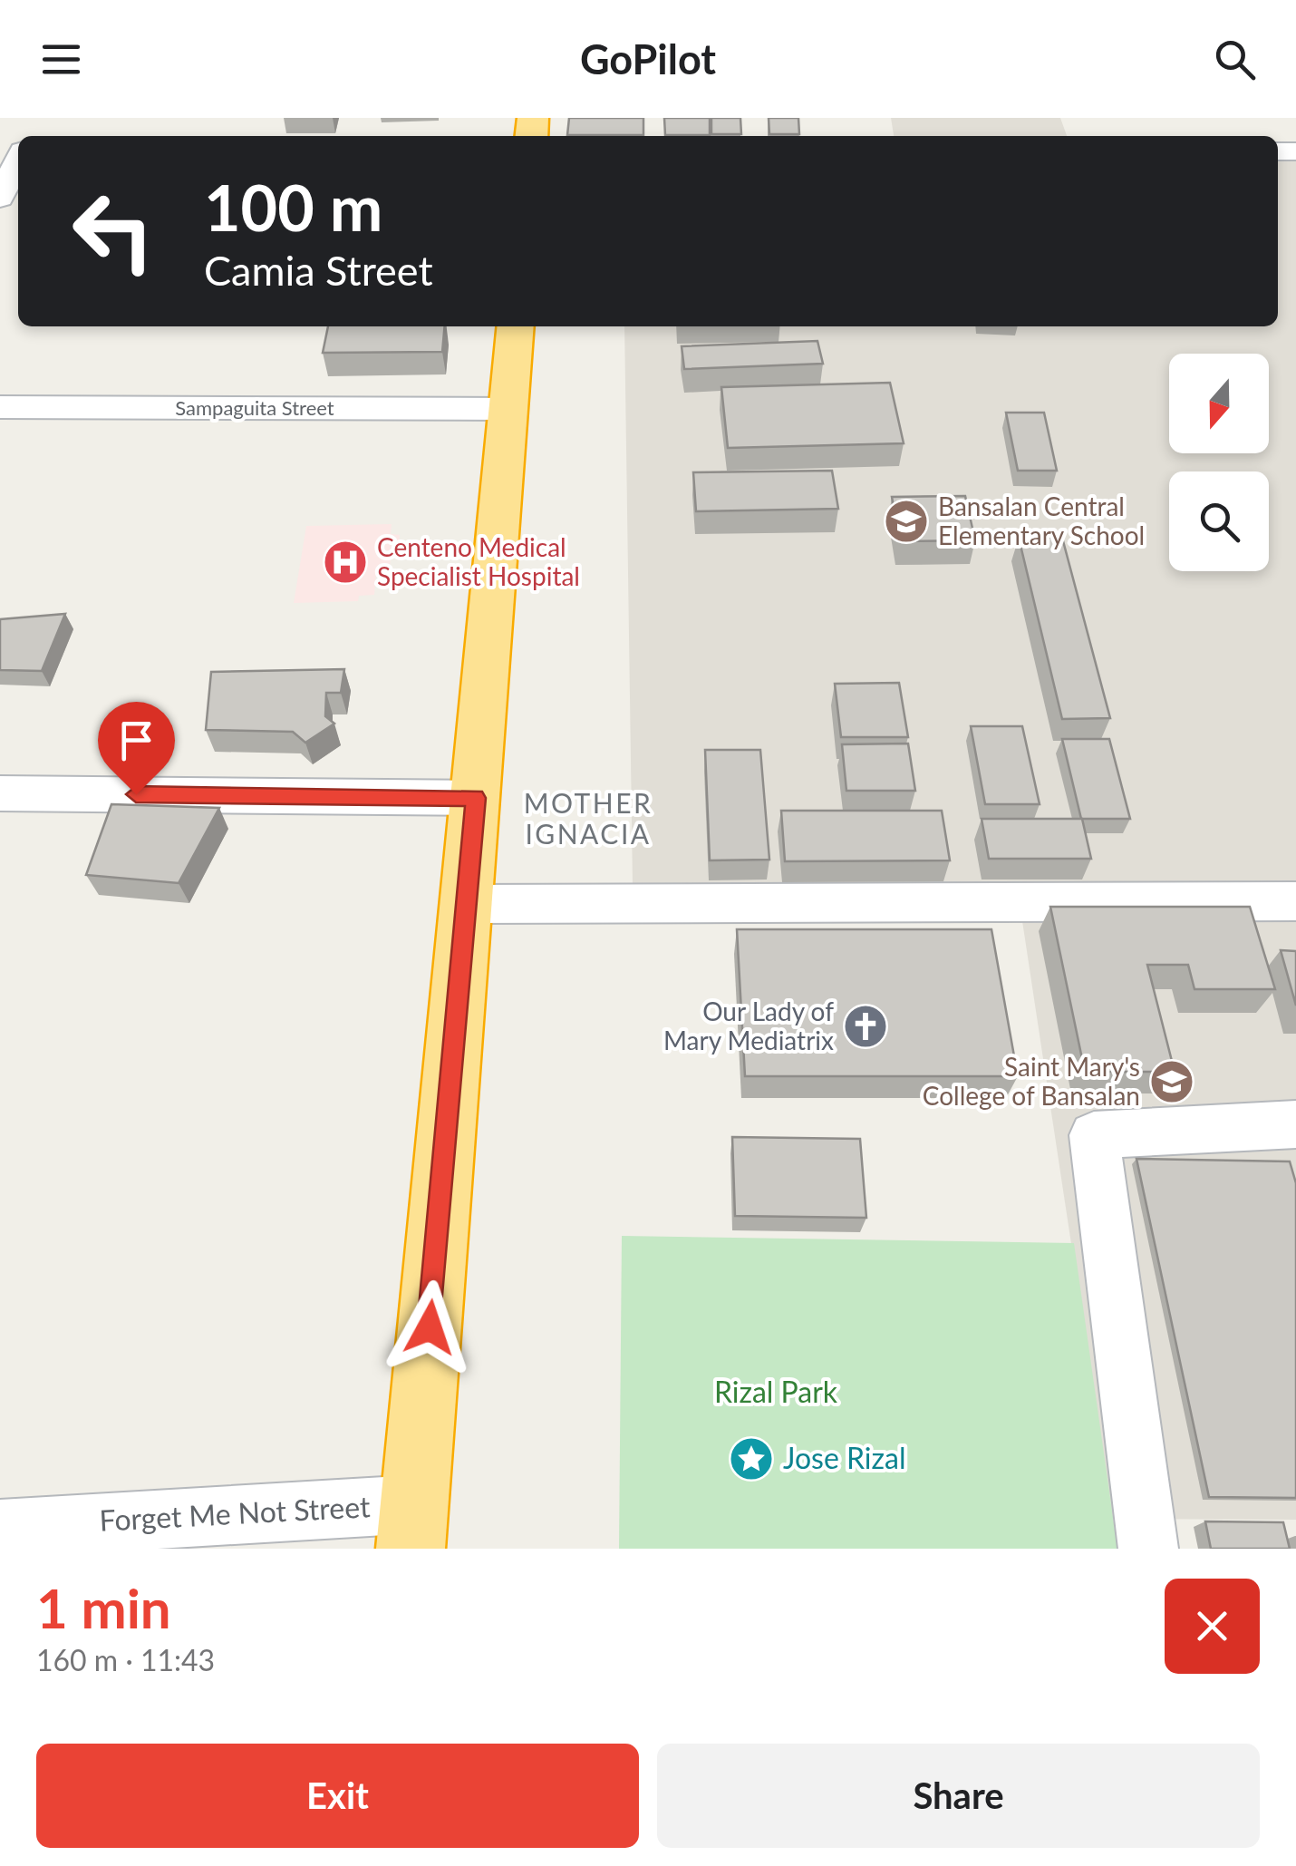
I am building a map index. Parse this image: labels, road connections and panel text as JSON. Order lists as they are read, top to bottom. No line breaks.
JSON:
{"streets":{"street":["Sampaguita Street","Forget Me Not Street"]},"districts":["MOTHER IGNACIA"],"parks":["Rizal Park"],"places":{"school or university":["Bansalan Central Elementary School","Saint Mary's College of Bansalan"],"hospital":["Centeno Medical Specialist Hospital"],"church":["Our Lady of Mary Mediatrix"],"place":["Jose Rizal"]},"north":"bottom","page":{"header":"GoPilot","turn":["100 m","Camia Street"],"heading":["1 min","160 m · 11:43"],"buttons":["Exit","Share"]}}
